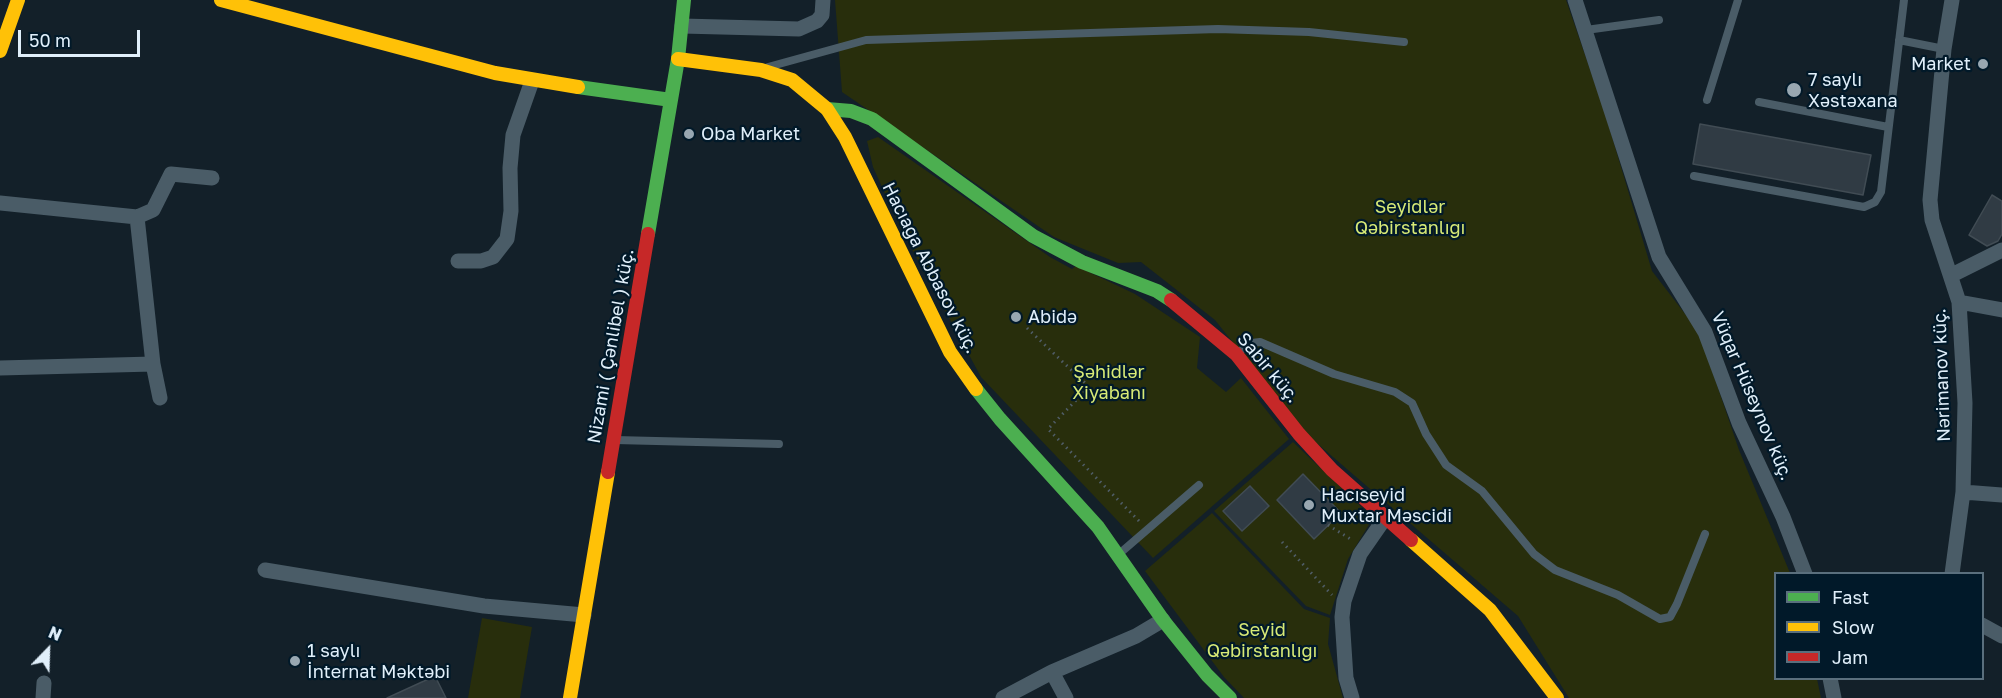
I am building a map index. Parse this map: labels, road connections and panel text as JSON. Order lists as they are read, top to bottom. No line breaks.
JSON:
{"streets":{"street":["Hacıağa Abbasov küç.","Nizami ( Çənlibel ) küç.","Sabir küç.","Nərimanov küç.","Vüqar Hüseynov küç."]},"crossings":[["Hacıağa Abbasov küç.","Nizami ( Çənlibel ) küç."],["Hacıağa Abbasov küç.","Sabir küç."]],"parks":["Seyidlər Qəbirstanlığı","Şəhidlər Xiyabanı","Seyid Qəbirstanlığı"],"places":["Market","7 saylı Xəstəxana","Oba Market","Abidə","Hacıseyid Muxtar Məscidi","1 saylı İnternat Məktəbi"],"legend":["Fast","Slow","Jam"],"scale_bar":"50 m","north":"top right"}
